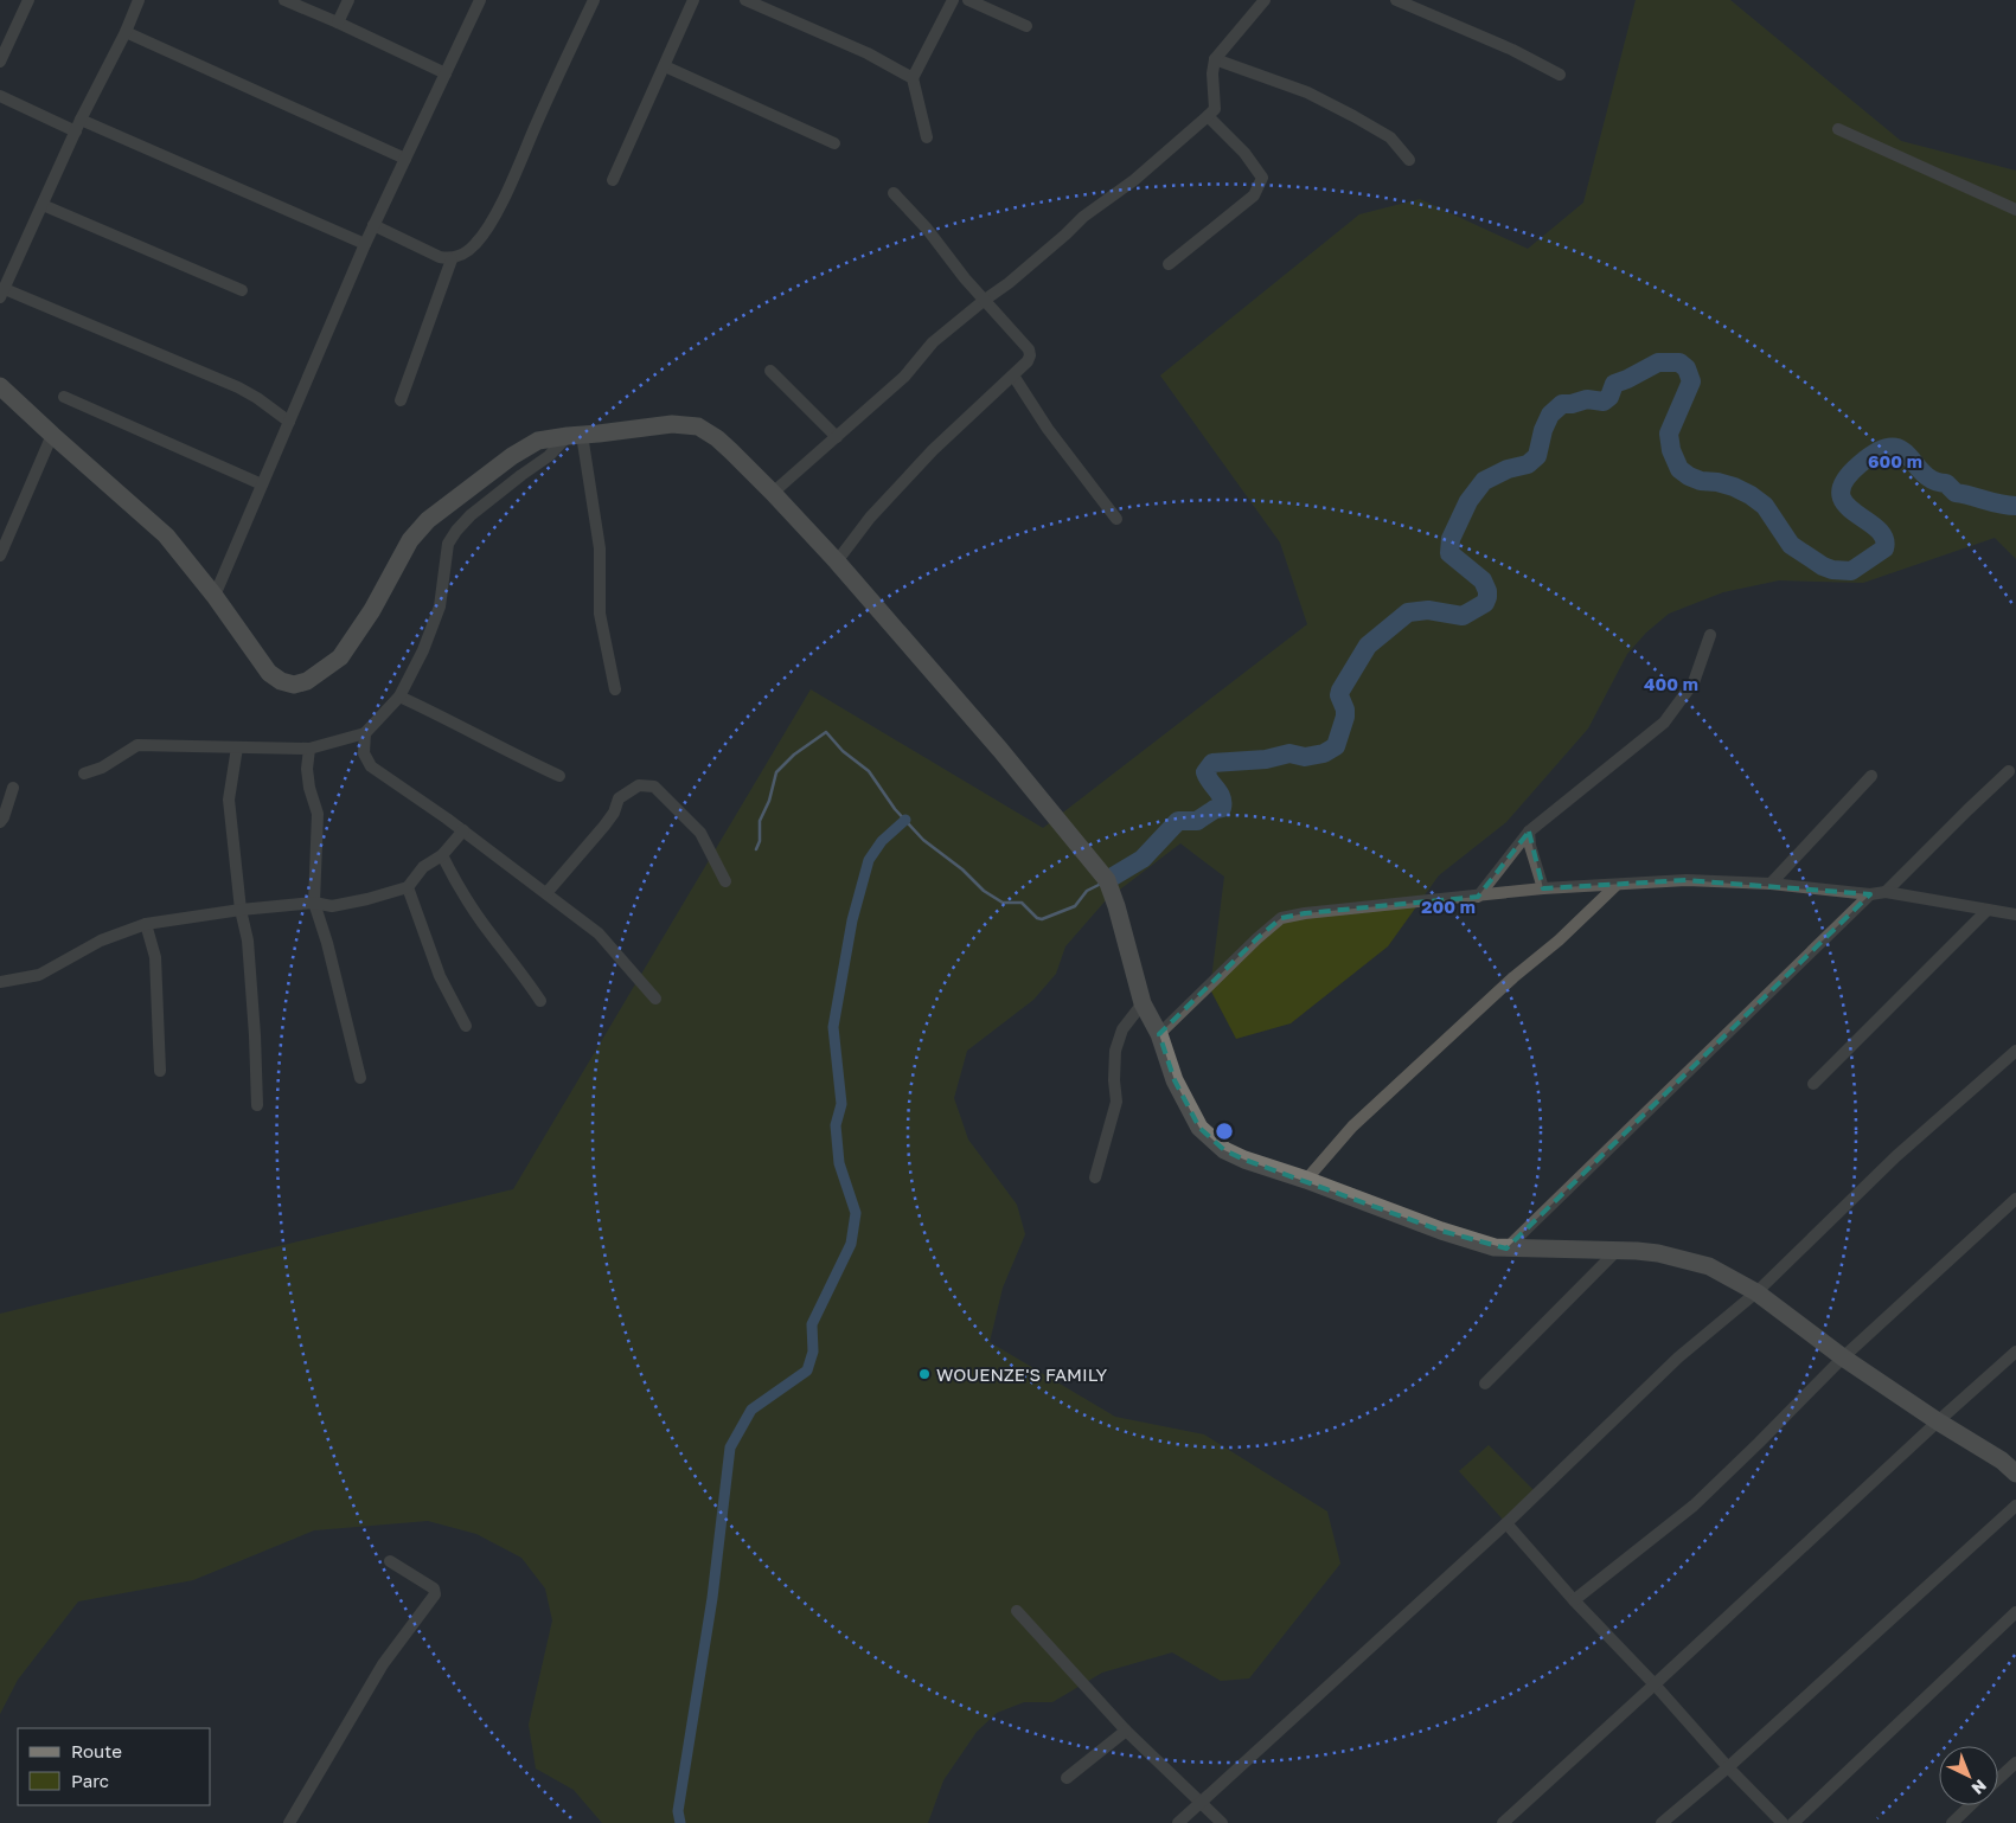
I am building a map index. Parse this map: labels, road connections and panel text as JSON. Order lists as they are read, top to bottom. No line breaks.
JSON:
{"places":["WOUENZE'S FAMILY"],"legend":["Route","Parc"],"north":"bottom right","rings":["600 m","400 m","200 m"]}
